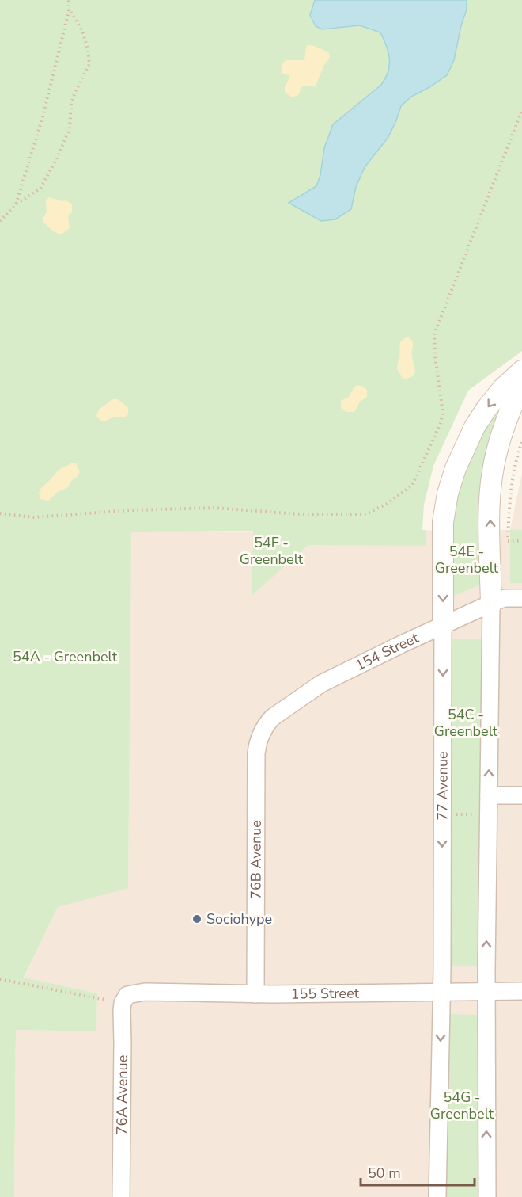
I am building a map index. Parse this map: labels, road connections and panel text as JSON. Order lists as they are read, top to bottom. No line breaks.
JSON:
{"streets":{"street":["154 Street","77 Avenue","76B Avenue","155 Street","76A Avenue"]},"crossings":[["154 Street","77 Avenue"],["154 Street","76B Avenue"],["77 Avenue","155 Street"],["76B Avenue","155 Street"],["155 Street","76A Avenue"]],"parks":["54F - Greenbelt","54E - Greenbelt","54A - Greenbelt","54C - Greenbelt","54G - Greenbelt"],"places":["Sociohype"],"scale_bar":"50 m"}
